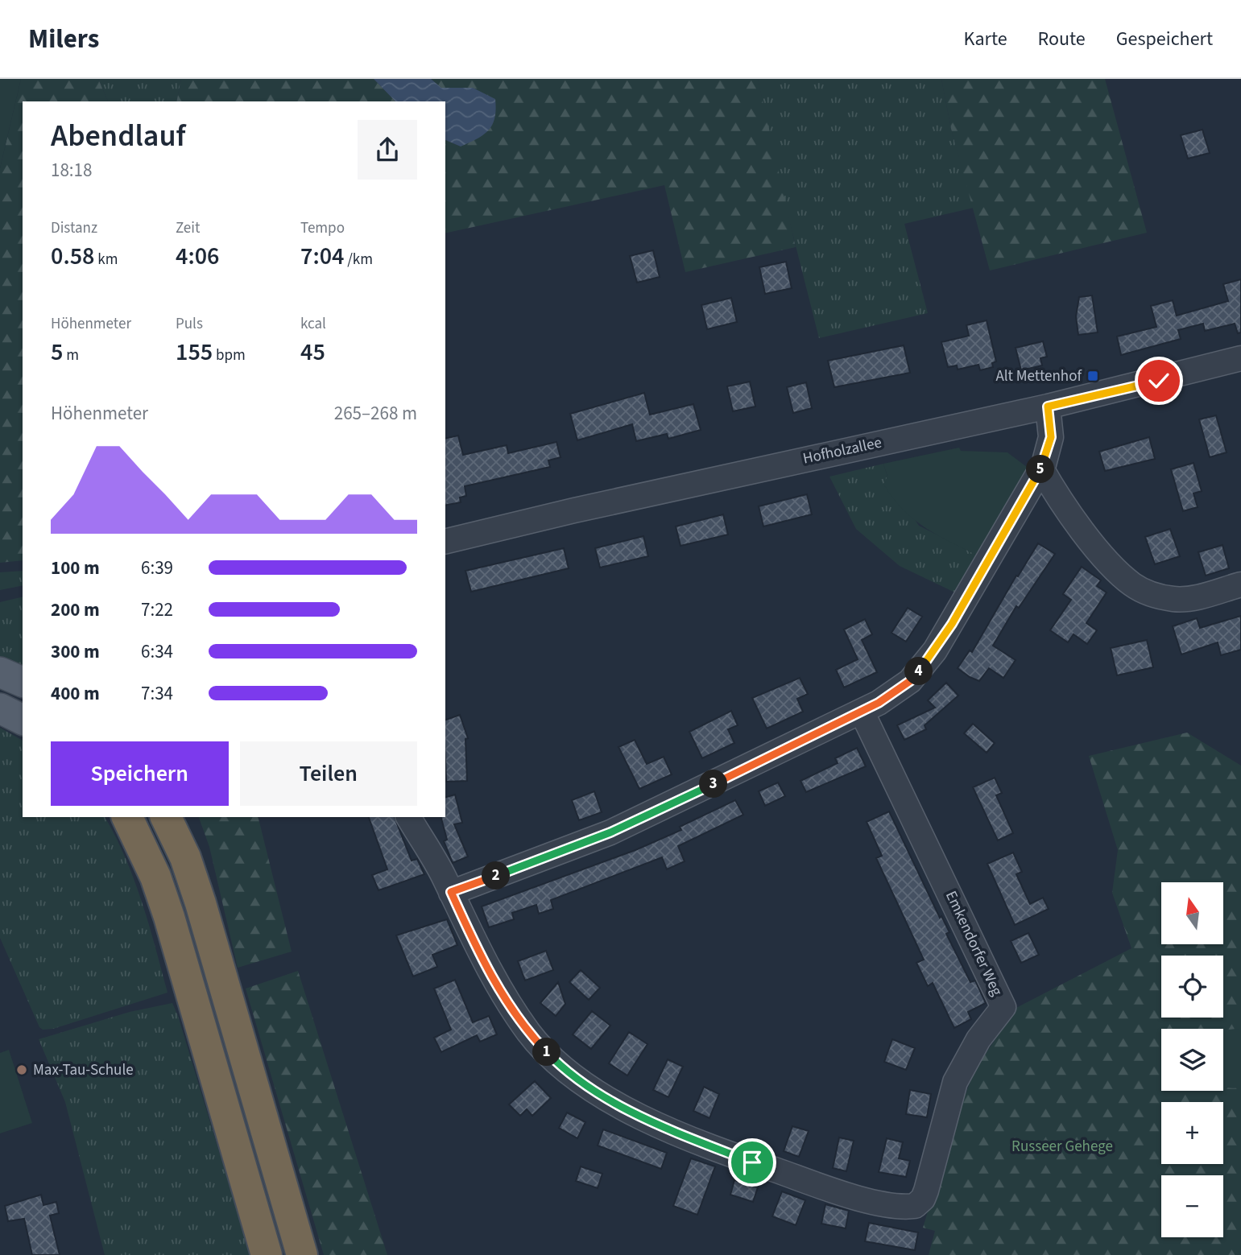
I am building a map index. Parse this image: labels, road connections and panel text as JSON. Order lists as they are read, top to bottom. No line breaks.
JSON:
{"streets":{"street":["Hofholzallee","Emkendorfer Weg"]},"parks":["Russeer Gehege"],"places":{"transit":["Alt Mettenhof"],"other":["Max-Tau-Schule"]},"north":"top","page":{"header":"Milers","nav":["Karte","Route","Gespeichert"],"heading":["Abendlauf","18:18"],"stats":[["Distanz","0.58 km"],["Zeit","4:06"],["Tempo","7:04 /km"],["Höhenmeter","5 m"],["Puls","155 bpm"],["kcal","45"]],"chart":["Höhenmeter","265–268 m"],"pins":["5","4","3","2","1"],"list":[{"name":"100 m","note":"6:39"},{"name":"200 m","note":"7:22"},{"name":"300 m","note":"6:34"},{"name":"400 m","note":"7:34"}],"buttons":["Speichern","Teilen"],"map_buttons":["+","−"]}}
